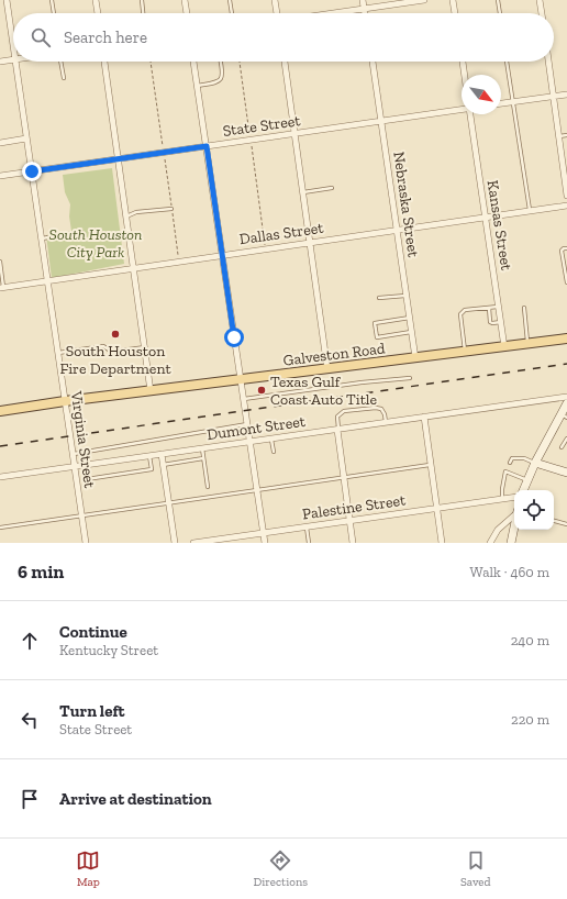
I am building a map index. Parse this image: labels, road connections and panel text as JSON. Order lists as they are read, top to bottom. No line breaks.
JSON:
{"streets":{"main road":["Galveston Road"],"street":["State Street","Nebraska Street","Kansas Street","Dallas Street","Dumont Street","Virginia Street","Palestine Street"]},"crossings":[["State Street","Nebraska Street"],["State Street","Virginia Street"],["Nebraska Street","Dallas Street"],["Nebraska Street","Galveston Road"],["Kansas Street","Dallas Street"],["Kansas Street","Galveston Road"],["Dallas Street","Virginia Street"],["Galveston Road","Virginia Street"],["Dumont Street","Virginia Street"]],"parks":["South Houston City Park"],"places":["South Houston Fire Department","Texas Gulf Coast Auto Title"],"north":"bottom right","page":{"search":"Search here","heading":["6 min","Walk · 460 m"],"list":[["Continue","Kentucky Street","240 m"],["Turn left","State Street","220 m"],"Arrive at destination"],"nav":["Map","Directions","Saved"]}}
